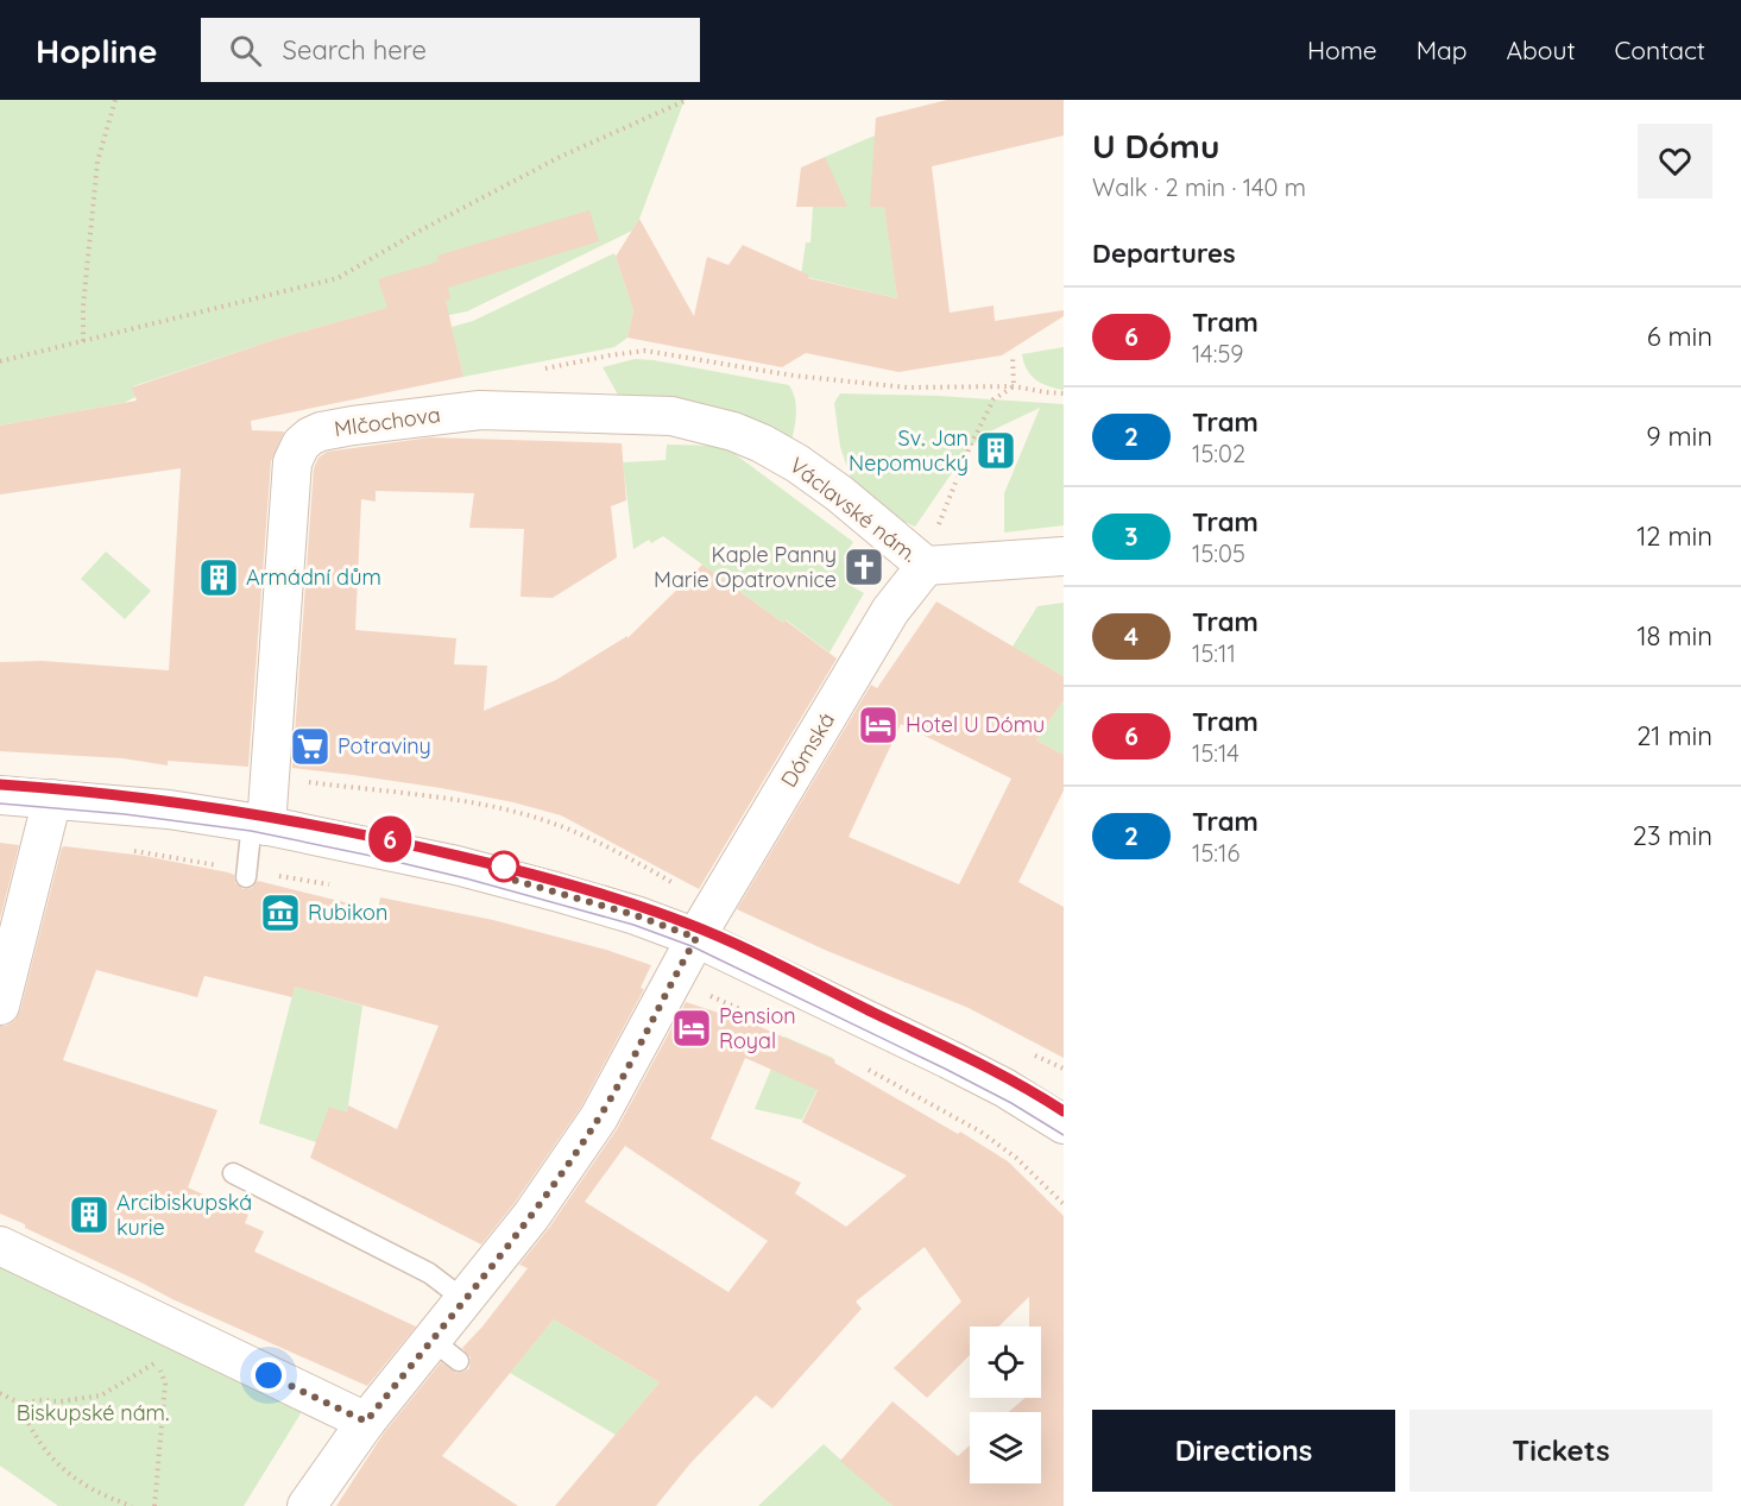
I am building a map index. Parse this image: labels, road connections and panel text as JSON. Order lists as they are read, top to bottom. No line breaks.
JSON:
{"streets":{"street":["Mlčochova","Václavské nám.","Dómská"]},"crossings":[["Mlčochova","Václavské nám."],["Václavské nám.","Dómská"]],"parks":["Biskupské nám."],"places":{"building":["Sv. Jan Nepomucký","Armádní dům","Arcibiskupská kurie"],"church":["Kaple Panny Marie Opatrovnice"],"hotel":["Hotel U Dómu","Pension Royal"],"supermarket":["Potraviny"],"museum":["Rubikon"]},"lines":["tram line 6"],"page":{"header":"Hopline","search":"Search here","nav":["Home","Map","About","Contact"],"on_map":"6","heading":[["U Dómu","Walk · 2 min · 140 m"],"Departures"],"list":[{"mark":"6","name":"Tram","note":"14:59","value":"6 min"},{"mark":"2","name":"Tram","note":"15:02","value":"9 min"},{"mark":"3","name":"Tram","note":"15:05","value":"12 min"},{"mark":"4","name":"Tram","note":"15:11","value":"18 min"},{"mark":"6","name":"Tram","note":"15:14","value":"21 min"},{"mark":"2","name":"Tram","note":"15:16","value":"23 min"}],"buttons":["Directions","Tickets"]}}
